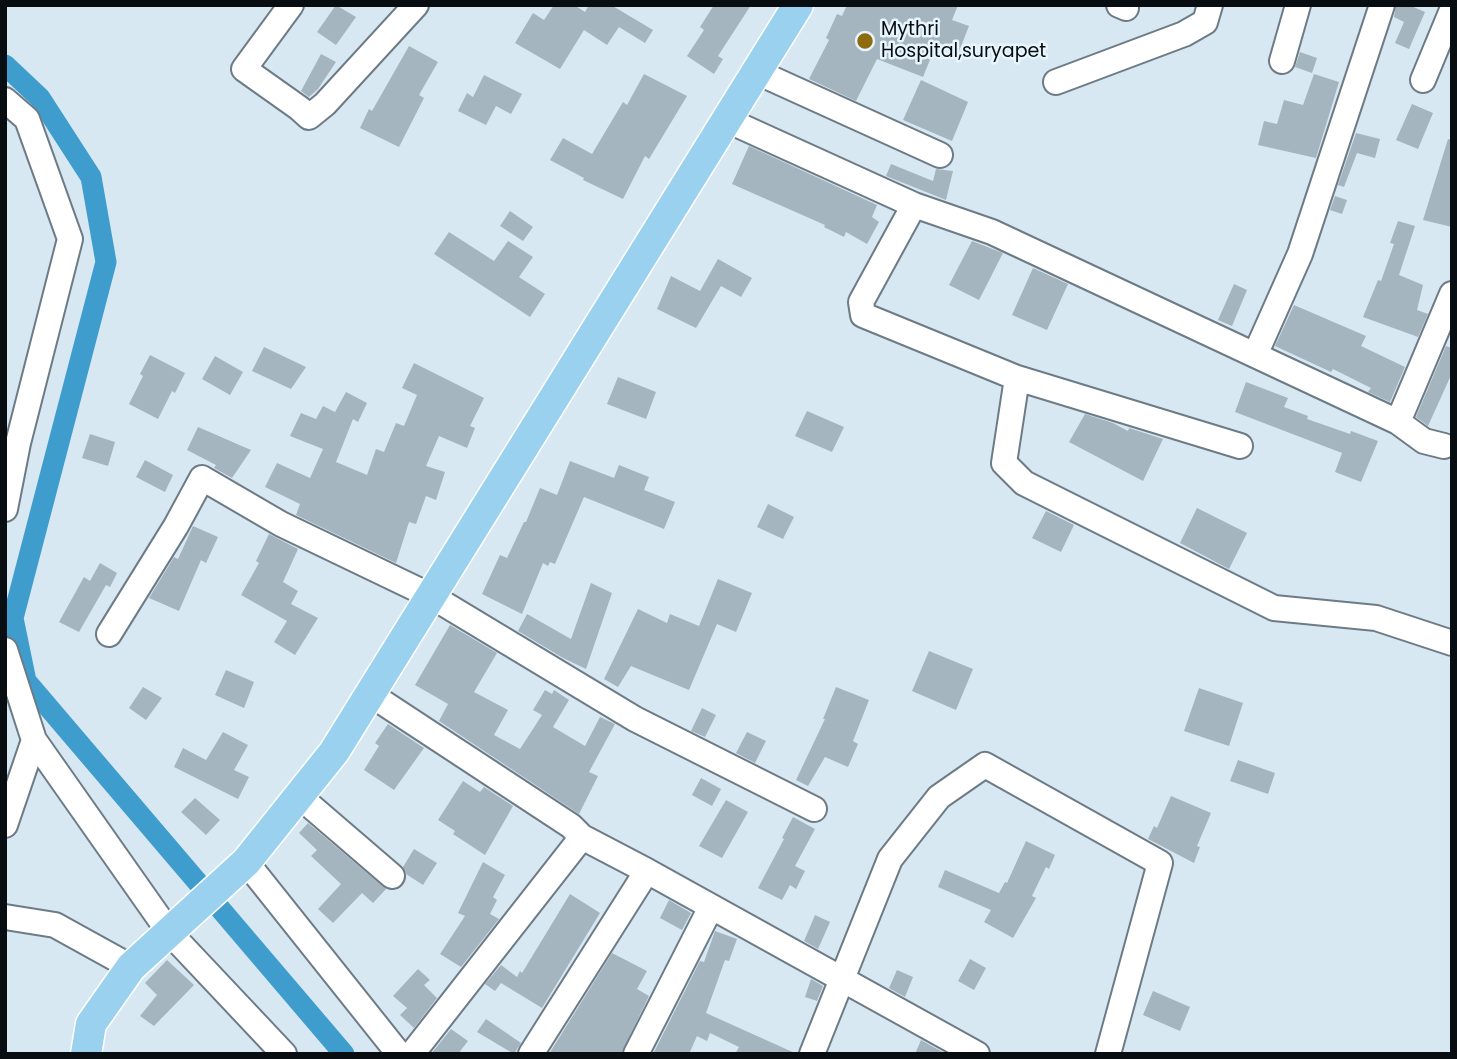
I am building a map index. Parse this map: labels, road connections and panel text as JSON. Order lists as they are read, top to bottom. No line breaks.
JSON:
{"places":["Mythri Hospital,suryapet"]}
